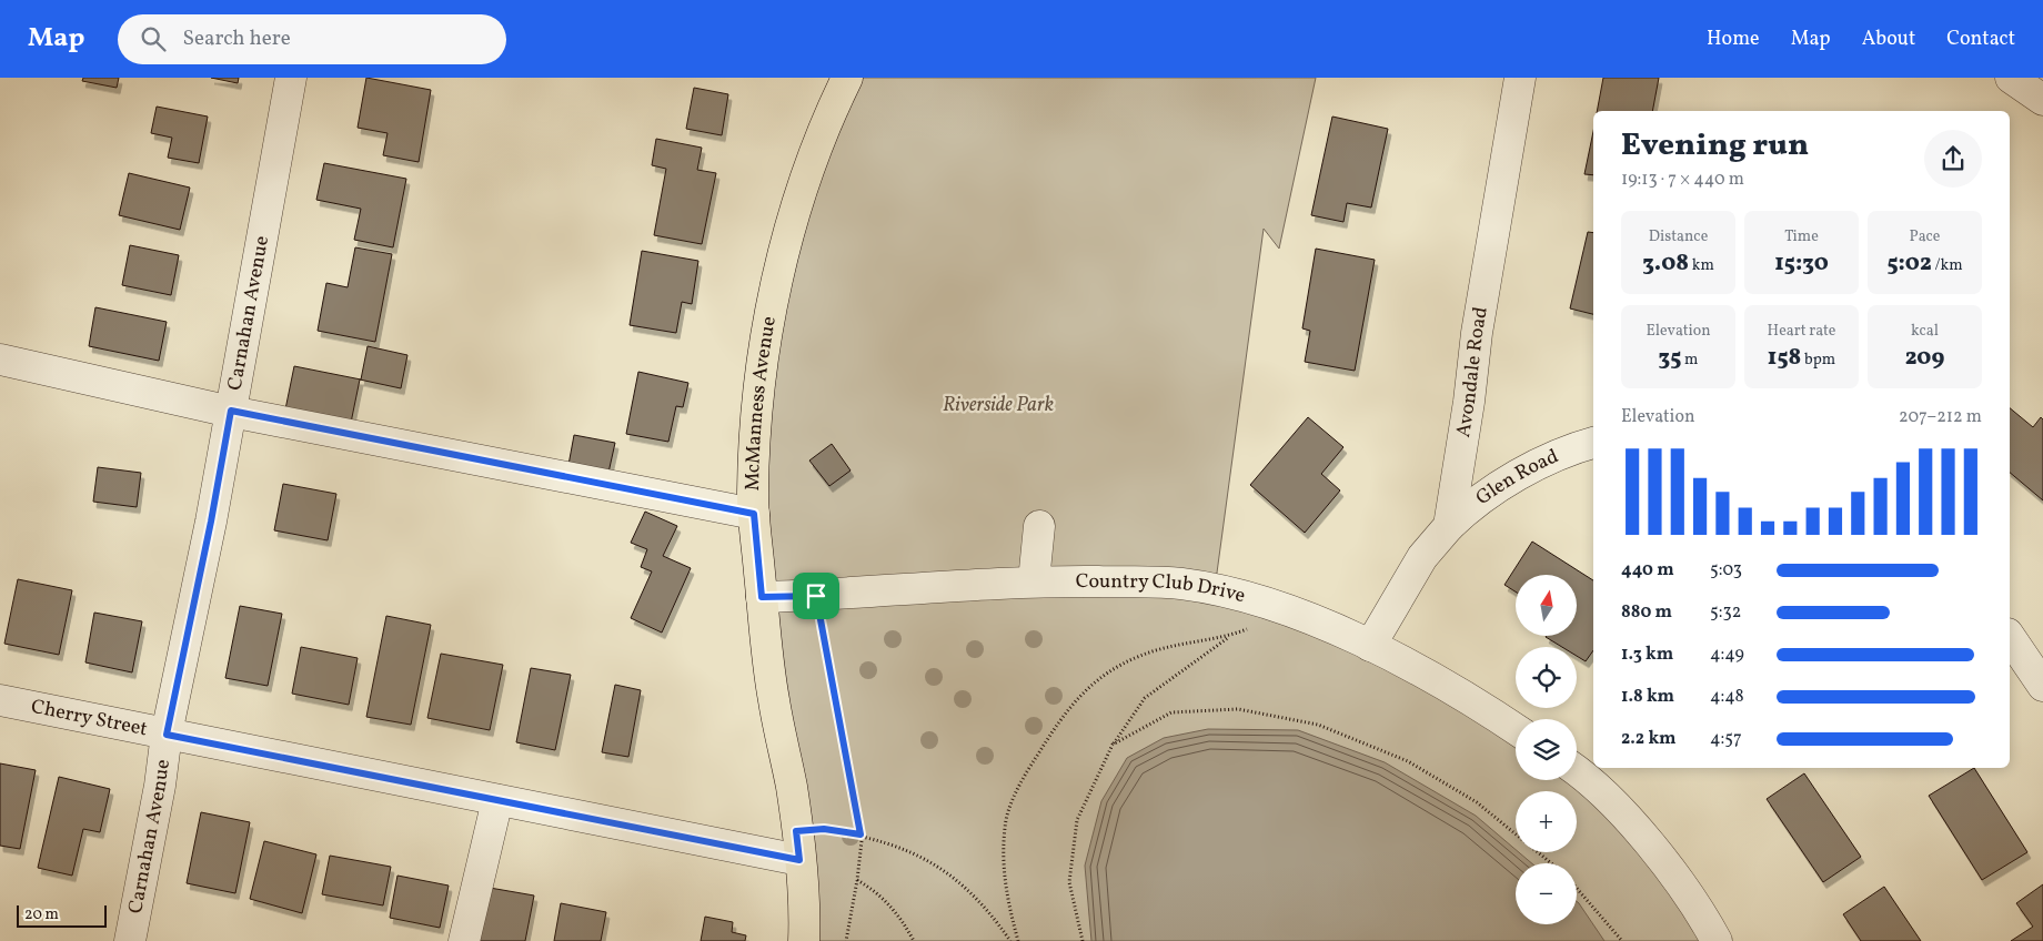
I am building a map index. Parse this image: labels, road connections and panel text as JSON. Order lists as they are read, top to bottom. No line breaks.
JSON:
{"streets":{"main road":["McManness Avenue"],"street":["Carnahan Avenue","Avondale Road","Glen Road","Country Club Drive","Cherry Street"]},"crossings":[["Carnahan Avenue","Cherry Street"],["Avondale Road","Glen Road"],["Avondale Road","Country Club Drive"],["McManness Avenue","Country Club Drive"],["McManness Avenue","Cherry Street"]],"parks":["Riverside Park"],"scale_bar":"20 m","north":"top","page":{"header":"Map","search":"Search here","nav":["Home","Map","About","Contact"],"heading":["Evening run","19:13 · 7 × 440 m"],"stats":[["Distance","3.08 km"],["Time","15:30"],["Pace","5:02 /km"],["Elevation","35 m"],["Heart rate","158 bpm"],["kcal","209"]],"chart":["Elevation","207–212 m"],"list":[{"name":"440 m","note":"5:03"},{"name":"880 m","note":"5:32"},{"name":"1.3 km","note":"4:49"},{"name":"1.8 km","note":"4:48"},{"name":"2.2 km","note":"4:57"}],"map_buttons":["+","−"],"scale":"20 m"}}
